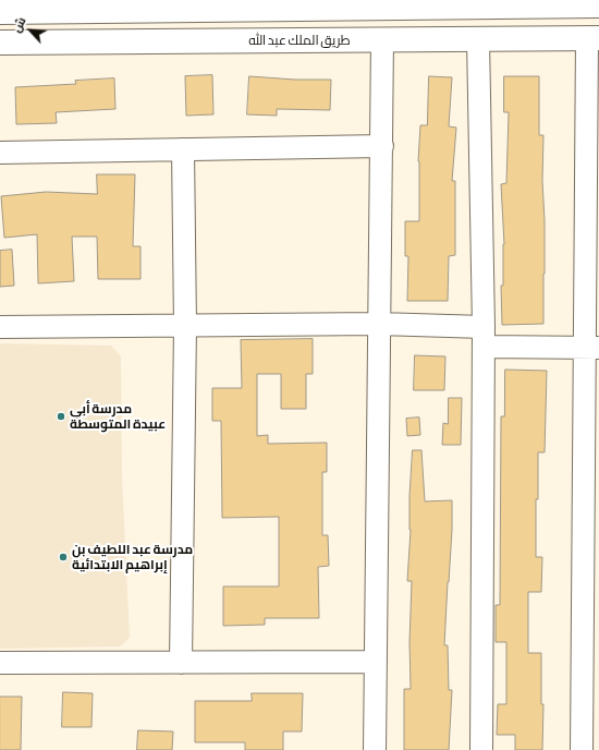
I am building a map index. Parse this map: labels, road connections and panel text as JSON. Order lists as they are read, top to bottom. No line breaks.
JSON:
{"streets":{"main road":["طريق الملك عبد الله"]},"places":["مدرسة أبي عبيدة المتوسطة","مدرسة عبد اللطيف بن إبراهيم الابتدائية"],"north":"top left"}
